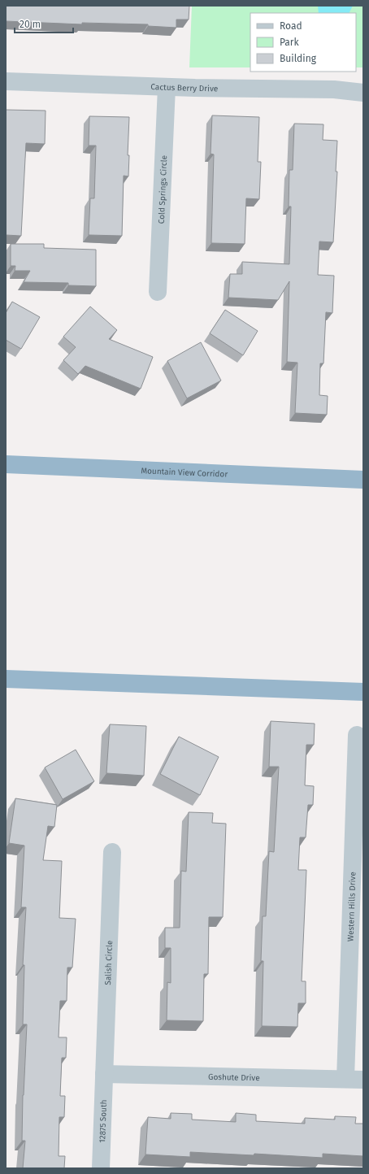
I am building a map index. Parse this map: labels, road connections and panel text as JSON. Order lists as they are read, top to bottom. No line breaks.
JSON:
{"streets":{"highway":["Mountain View Corridor"],"street":["Cactus Berry Drive","Cold Springs Circle","Western Hills Drive","Salish Circle","Goshute Drive","12875 South"]},"crossings":[["Cactus Berry Drive","Cold Springs Circle"],["Western Hills Drive","Goshute Drive"],["Salish Circle","Goshute Drive"],["Salish Circle","12875 South"],["Goshute Drive","12875 South"]],"legend":["Road","Park","Building"],"scale_bar":"20 m"}
